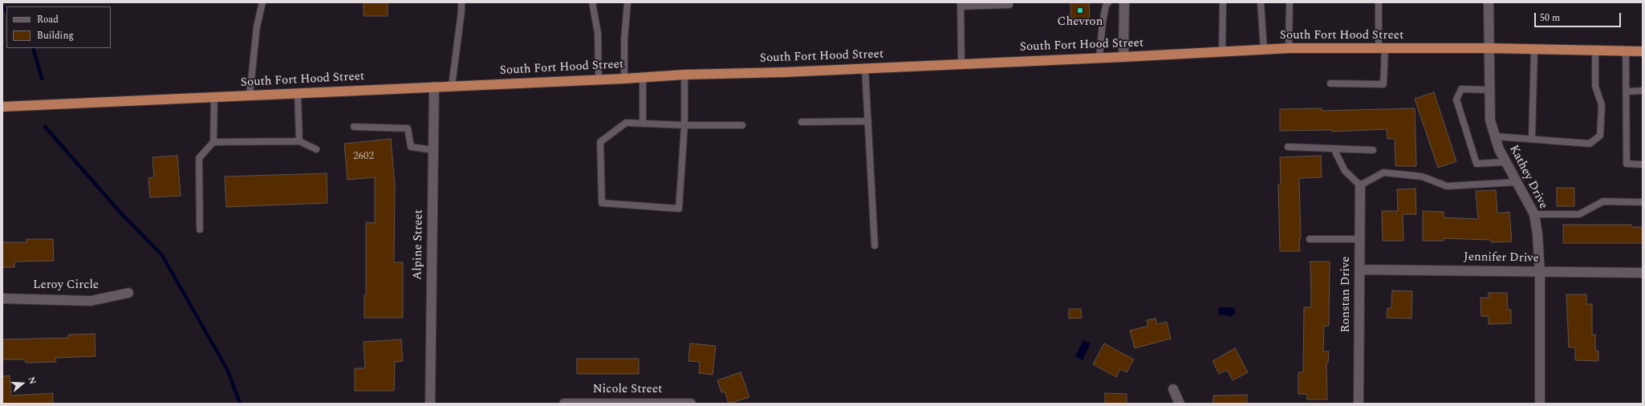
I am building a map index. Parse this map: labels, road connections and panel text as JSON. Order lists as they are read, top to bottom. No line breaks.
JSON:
{"streets":{"highway":["South Fort Hood Street"],"street":["Kathey Drive","Alpine Street","Jennifer Drive","Leroy Circle","Ronstan Drive","Nicole Street"]},"crossings":[["South Fort Hood Street","Kathey Drive"],["South Fort Hood Street","Alpine Street"],["Kathey Drive","Jennifer Drive"],["Jennifer Drive","Ronstan Drive"]],"places":["Chevron"],"house_numbers":["2602"],"legend":["Road","Building"],"scale_bar":"50 m","north":"right"}
